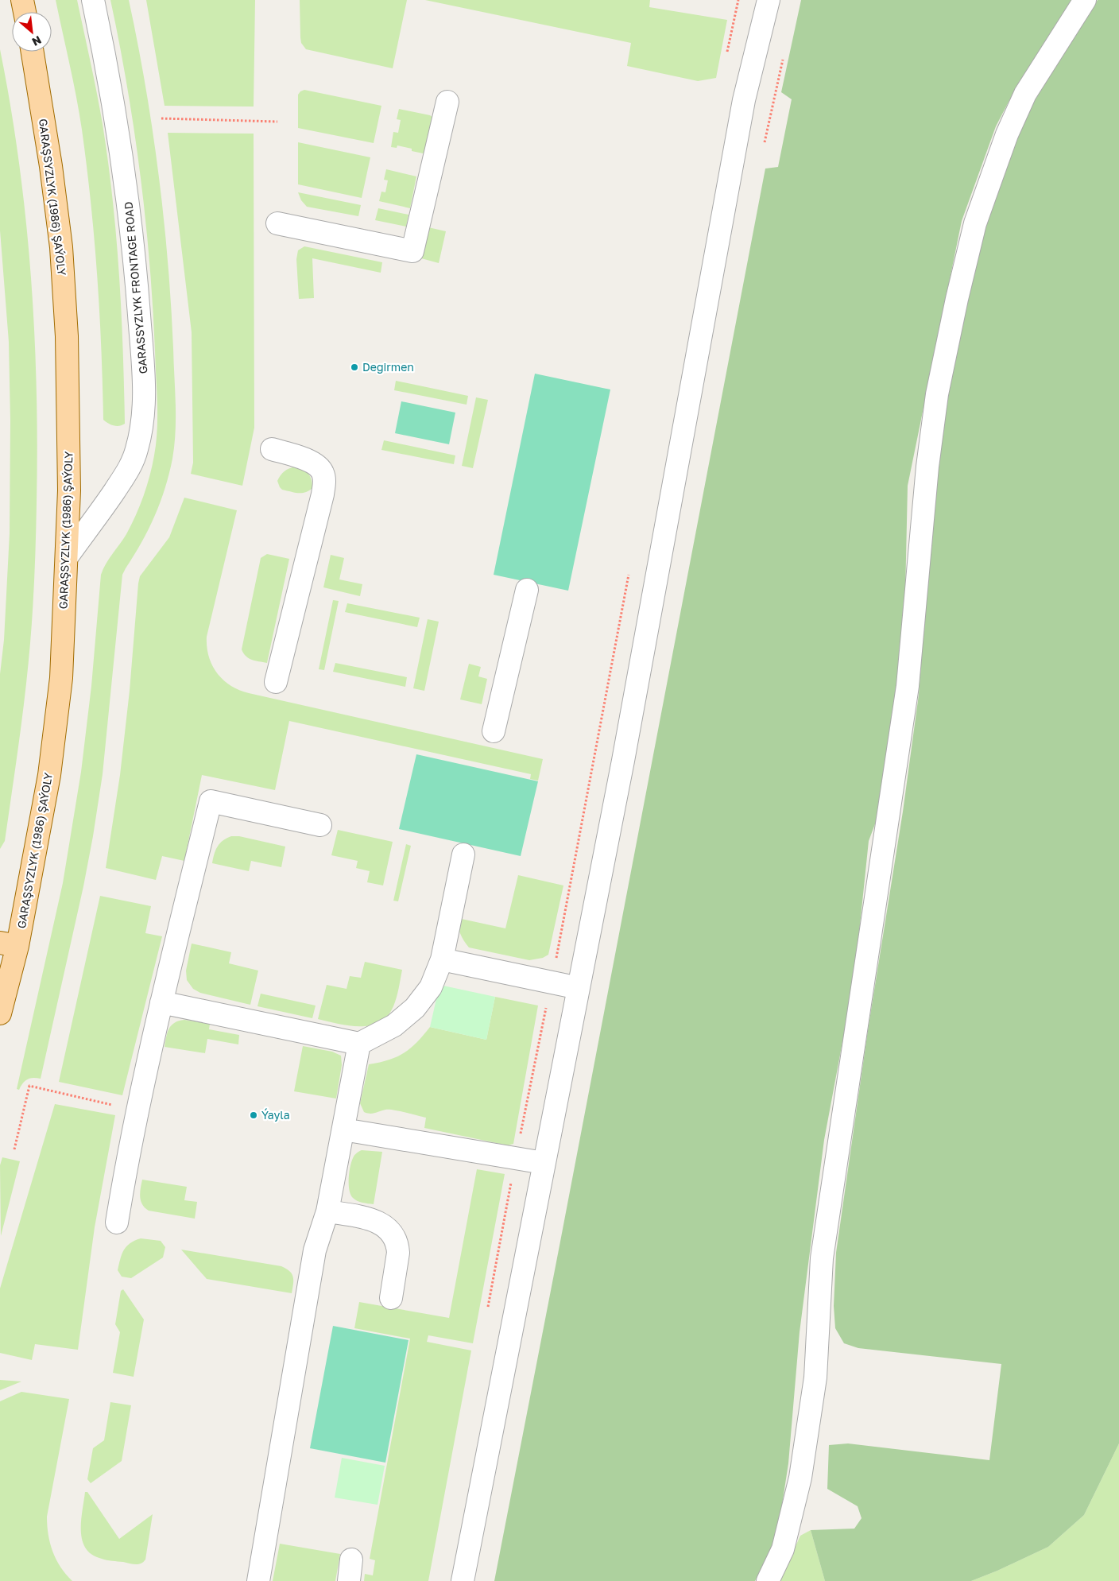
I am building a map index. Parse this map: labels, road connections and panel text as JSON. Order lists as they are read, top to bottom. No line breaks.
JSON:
{"streets":{"main road":["GARAŞSYZLYK (1986) ŞAÝOLY"],"street":["GARASSYZLYK FRONTAGE ROAD"]},"crossings":[["GARAŞSYZLYK (1986) ŞAÝOLY","GARASSYZLYK FRONTAGE ROAD"]],"places":["Degirmen","Ýayla"],"north":"bottom right"}
